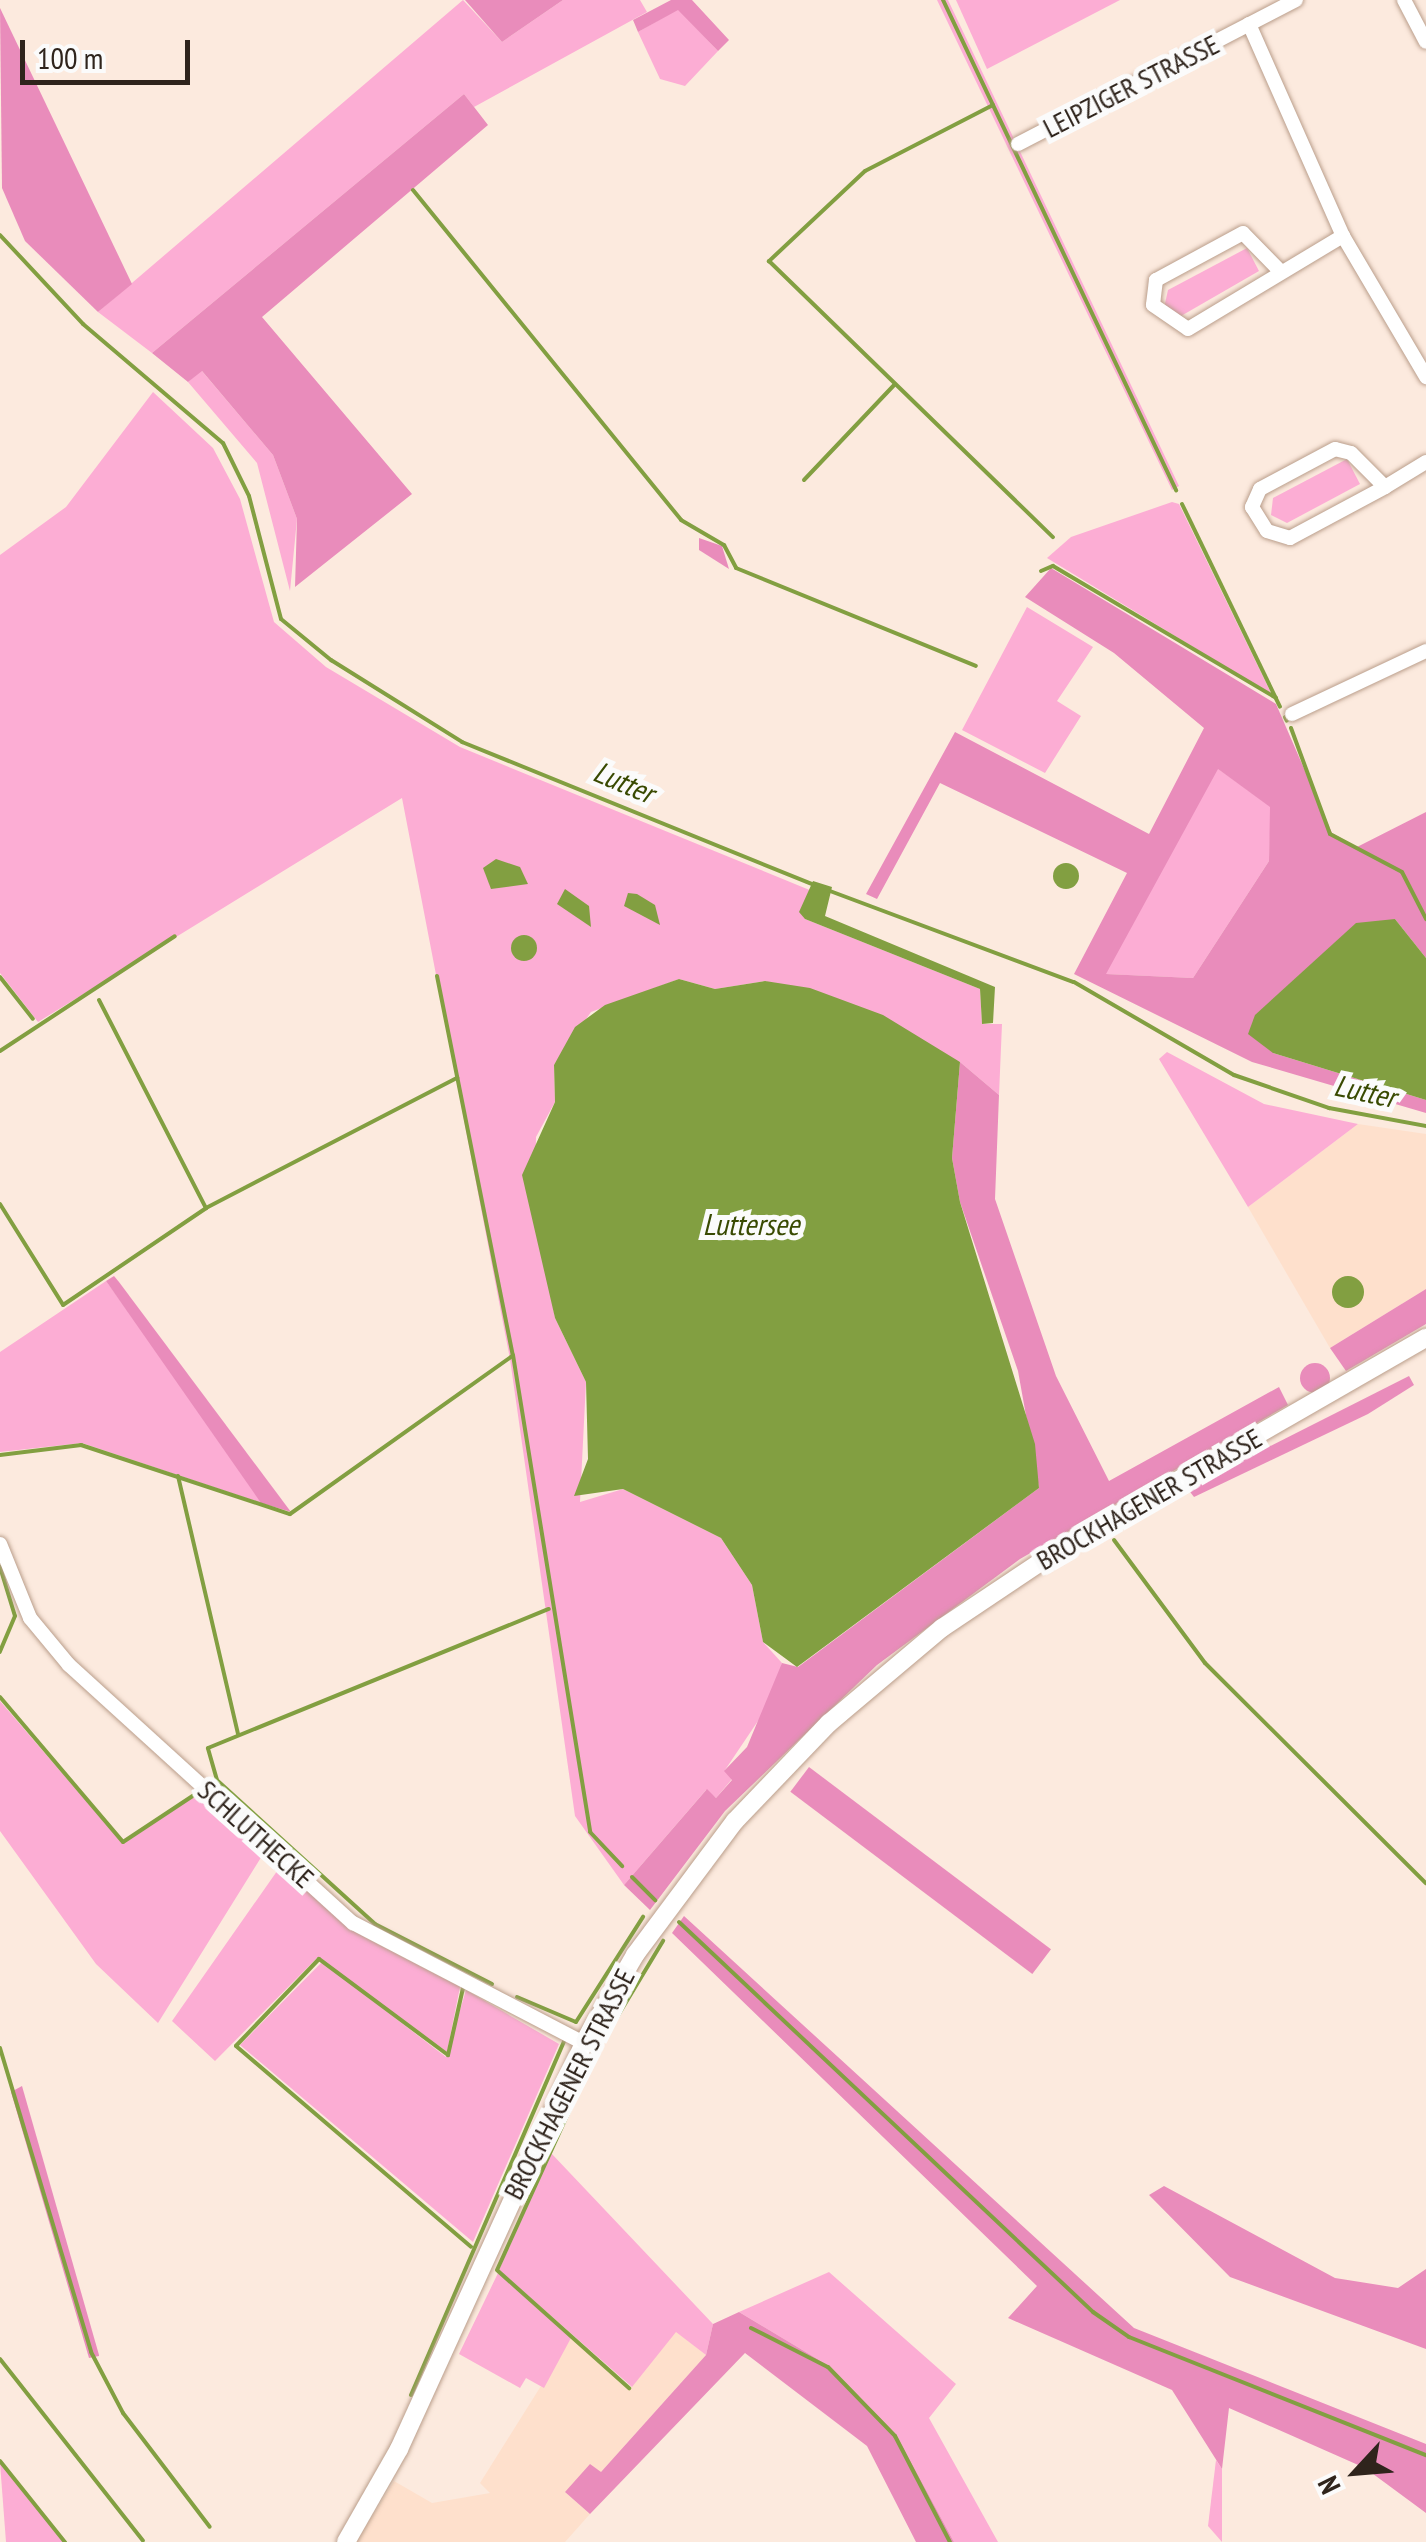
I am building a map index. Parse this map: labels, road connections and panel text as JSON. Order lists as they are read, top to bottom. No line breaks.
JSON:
{"streets":{"main road":["BROCKHAGENER STRASSE"],"street":["LEIPZIGER STRASSE","SCHLUTHECKE"]},"crossings":[["BROCKHAGENER STRASSE","SCHLUTHECKE"]],"water":["Lutter","Luttersee"],"scale_bar":"100 m","north":"bottom left"}
